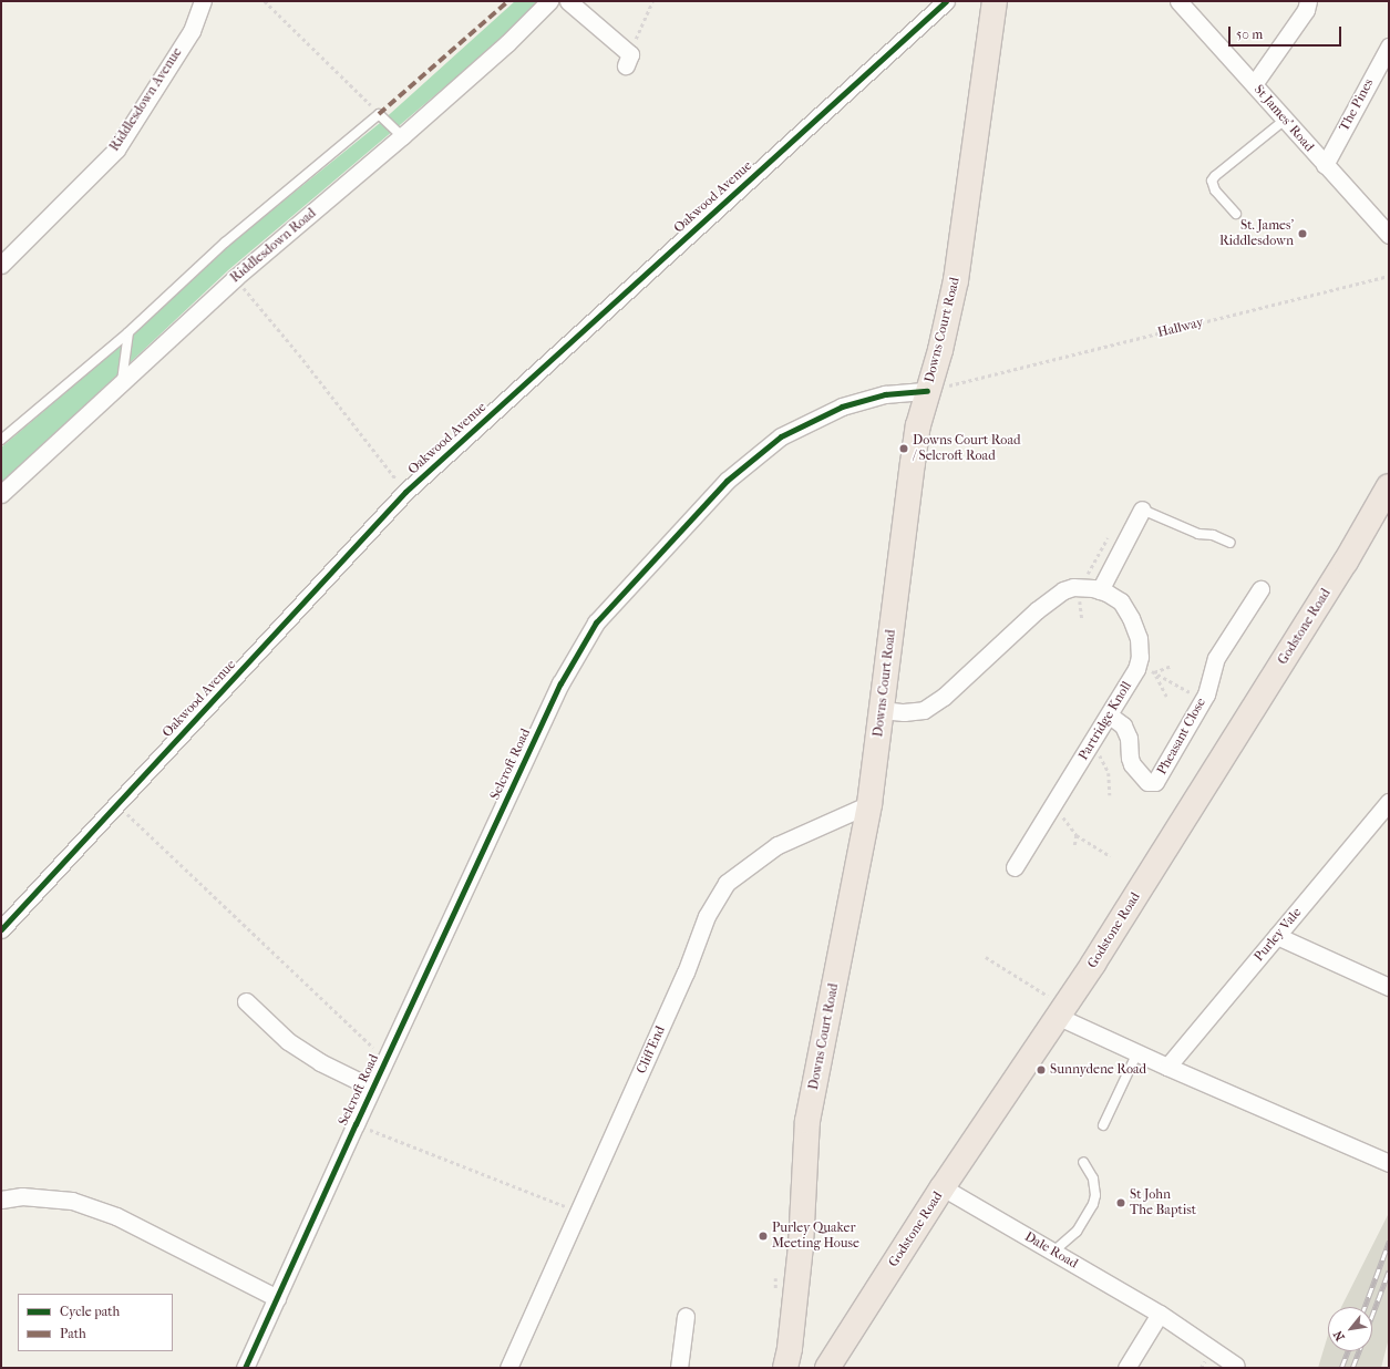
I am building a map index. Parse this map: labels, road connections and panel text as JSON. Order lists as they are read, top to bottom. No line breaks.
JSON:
{"streets":{"main road":["Downs Court Road","Godstone Road"],"street":["Riddlesdown Avenue","The Pines","St James' Road","Oakwood Avenue","Riddlesdown Road","Partridge Knoll","Pheasant Close","Selcroft Road","Purley Vale","Cliff End","Dale Road"],"path":["Hallway"]},"crossings":[["The Pines","St James' Road"],["Downs Court Road","Selcroft Road"],["Downs Court Road","Cliff End"],["Godstone Road","Dale Road"],["Partridge Knoll","Pheasant Close"]],"places":["St. James' Riddlesdown","Downs Court Road / Selcroft Road","Sunnydene Road","St John The Baptist","Purley Quaker Meeting House"],"legend":["Cycle path","Path"],"scale_bar":"50 m","north":"bottom left"}
